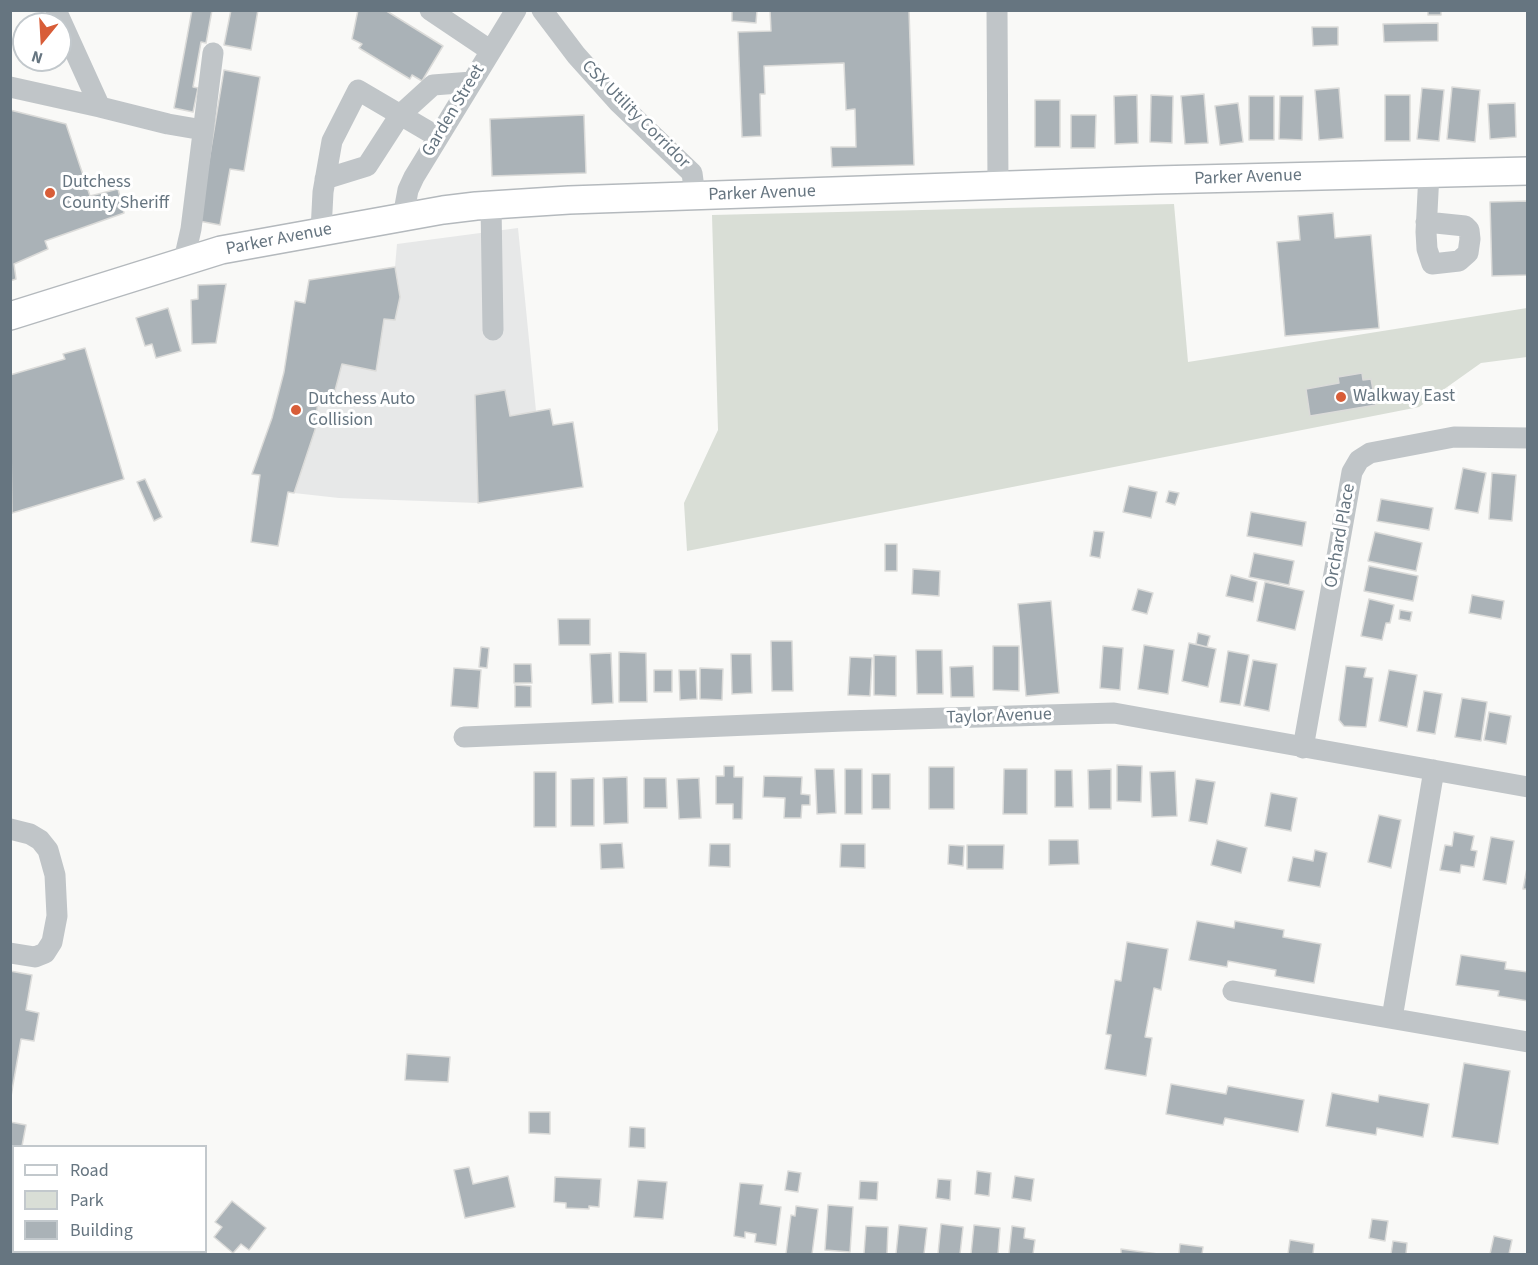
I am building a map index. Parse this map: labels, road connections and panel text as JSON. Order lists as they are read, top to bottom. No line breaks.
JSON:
{"streets":{"main road":["Parker Avenue"],"street":["Garden Street","CSX Utility Corridor","Orchard Place","Taylor Avenue"]},"crossings":[["Garden Street","Parker Avenue"],["CSX Utility Corridor","Parker Avenue"],["Orchard Place","Taylor Avenue"]],"places":["Dutchess County Sheriff","Walkway East","Dutchess Auto Collision"],"legend":["Road","Park","Building"],"north":"bottom"}
